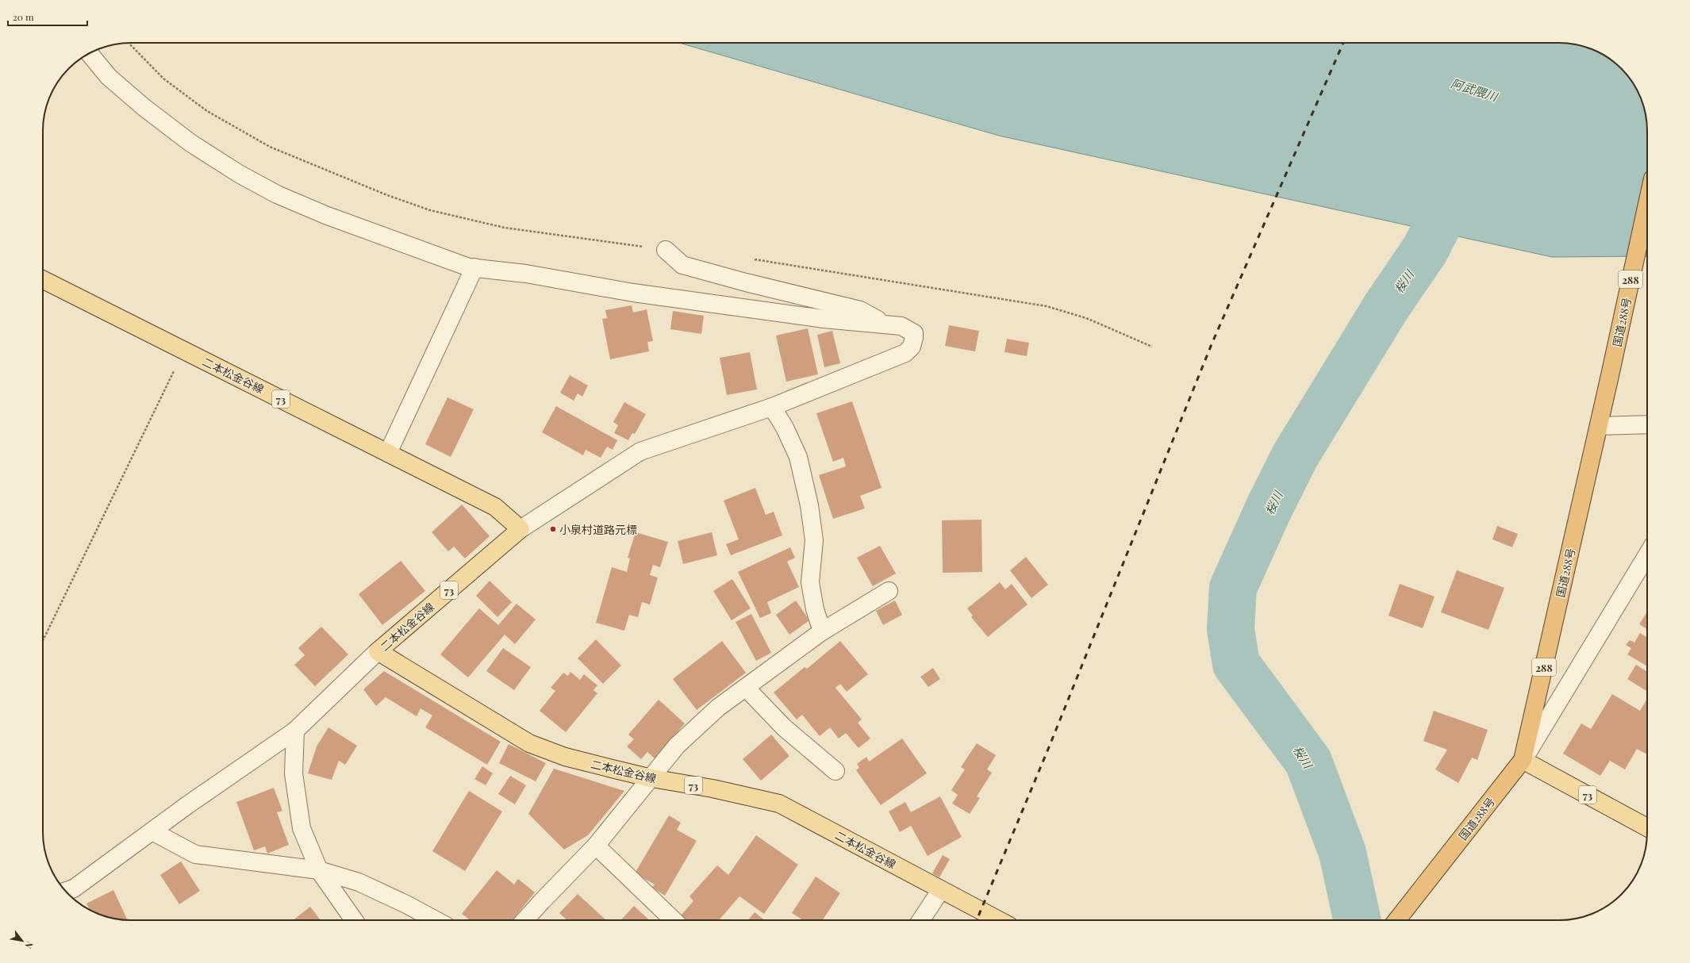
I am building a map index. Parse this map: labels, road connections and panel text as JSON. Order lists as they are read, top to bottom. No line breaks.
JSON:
{"streets":{"highway":["288","国道288号"],"main road":["二本松金谷線","73"]},"crossings":[["国道288号","73"]],"water":["阿武隈川","桜川"],"places":["小泉村道路元標"],"scale_bar":"20 m","north":"bottom right"}
